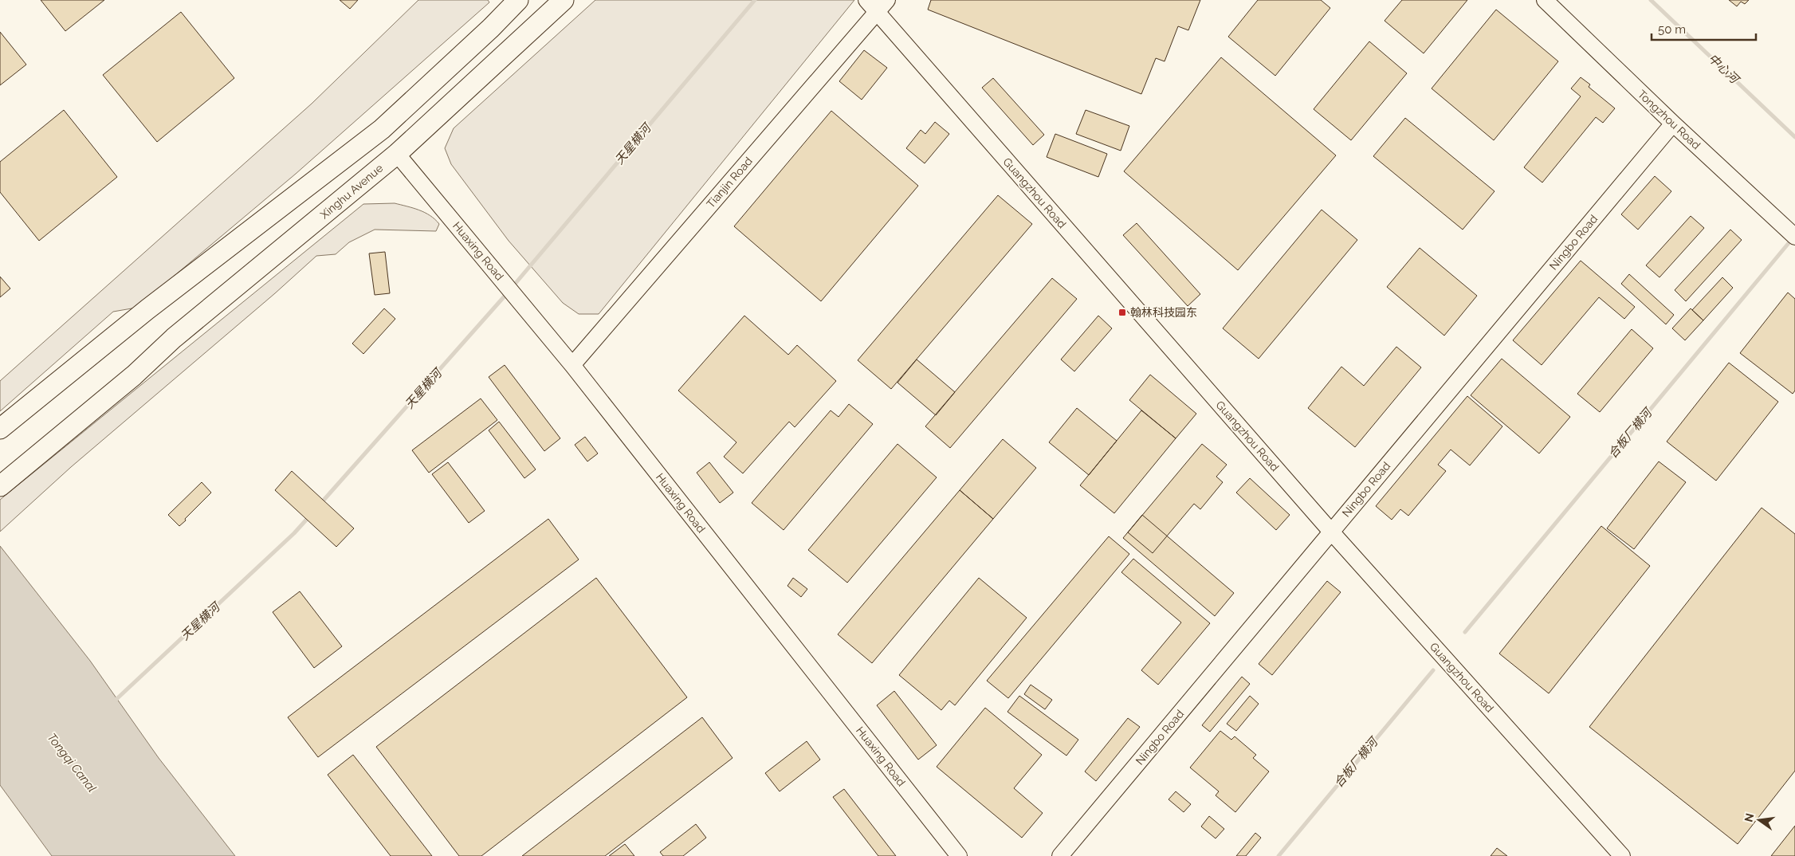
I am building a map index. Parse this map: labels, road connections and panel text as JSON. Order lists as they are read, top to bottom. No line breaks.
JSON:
{"streets":{"main road":["Xinghu Avenue"],"street":["Tongzhou Road","Tianjin Road","Guangzhou Road","Ningbo Road","Huaxing Road"]},"crossings":[["Tongzhou Road","Ningbo Road"],["Tianjin Road","Guangzhou Road"],["Tianjin Road","Huaxing Road"],["Xinghu Avenue","Huaxing Road"],["Guangzhou Road","Ningbo Road"]],"water":["中心河","天星横河","合板厂横河","Tongqi Canal"],"places":{"transit":["翰林科技园东"]},"scale_bar":"50 m","north":"left"}
